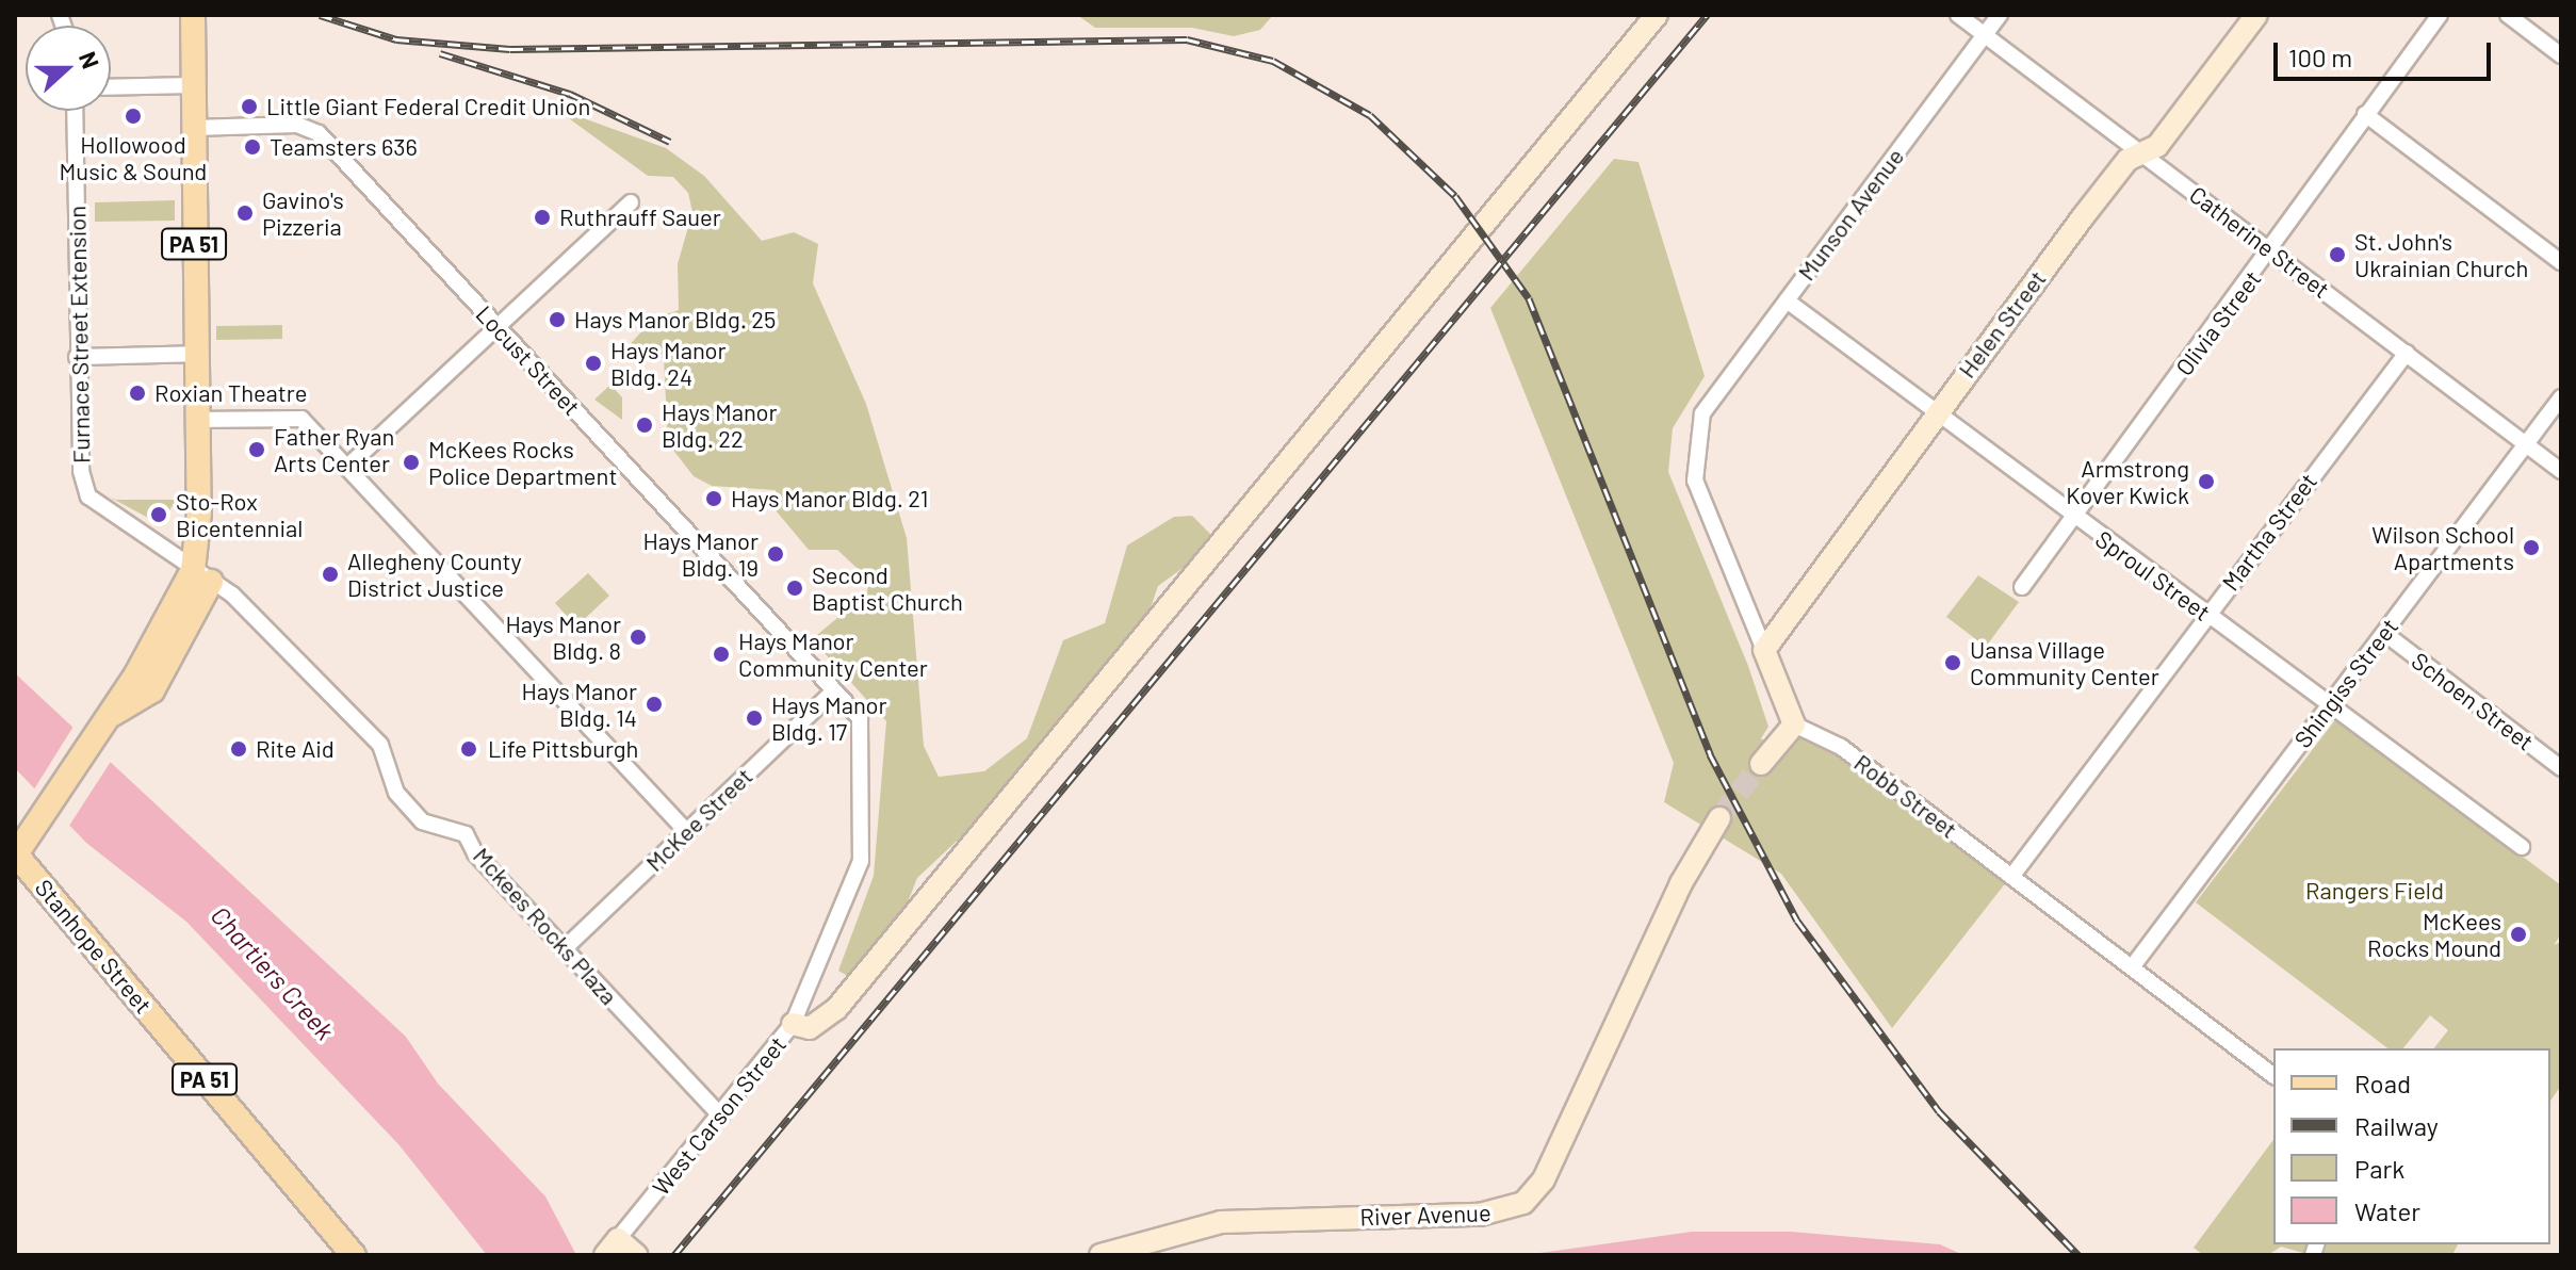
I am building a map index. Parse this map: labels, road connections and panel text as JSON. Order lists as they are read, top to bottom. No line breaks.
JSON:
{"streets":{"main road":["PA 51","Stanhope Street"],"street":["Munson Avenue","Catherine Street","Olivia Street","Helen Street","Furnace Street Extension","Locust Street","Martha Street","Sproul Street","Shingiss Street","Schoen Street","Robb Street","McKee Street","Mckees Rocks Plaza","West Carson Street","River Avenue"]},"crossings":[["Munson Avenue","Catherine Street"],["Munson Avenue","Helen Street"],["Munson Avenue","Sproul Street"],["Catherine Street","Olivia Street"],["Catherine Street","Helen Street"],["Catherine Street","Martha Street"],["Catherine Street","Shingiss Street"],["PA 51","Furnace Street Extension"],["PA 51","Locust Street"],["PA 51","Mckees Rocks Plaza"],["PA 51","Stanhope Street"],["Olivia Street","Sproul Street"],["Helen Street","Sproul Street"],["Furnace Street Extension","Mckees Rocks Plaza"],["Furnace Street Extension","Stanhope Street"],["Locust Street","McKee Street"],["Locust Street","West Carson Street"],["Martha Street","Sproul Street"],["Martha Street","Robb Street"],["Sproul Street","Shingiss Street"],["Shingiss Street","Schoen Street"],["Shingiss Street","Robb Street"],["McKee Street","Mckees Rocks Plaza"],["Mckees Rocks Plaza","Stanhope Street"],["Mckees Rocks Plaza","West Carson Street"]],"water":["Chartiers Creek"],"parks":["Rangers Field"],"places":["Little Giant Federal Credit Union","Hollowood Music & Sound","Teamsters 636","Gavino's Pizzeria","Ruthrauff Sauer","St. John's Ukrainian Church","Hays Manor Bldg. 25","Hays Manor Bldg. 24","Roxian Theatre","Hays Manor Bldg. 22","Father Ryan Arts Center","McKees Rocks Police Department","Armstrong Kover Kwick","Hays Manor Bldg. 21","Sto-Rox Bicentennial","Wilson School Apartments","Hays Manor Bldg. 19","Allegheny County District Justice","Second Baptist Church","Hays Manor Bldg. 8","Hays Manor Community Center","Uansa Village Community Center","Hays Manor Bldg. 14","Hays Manor Bldg. 17","Rite Aid","Life Pittsburgh","McKees Rocks Mound"],"legend":["Road","Railway","Park","Water"],"scale_bar":"100 m","north":"right"}
